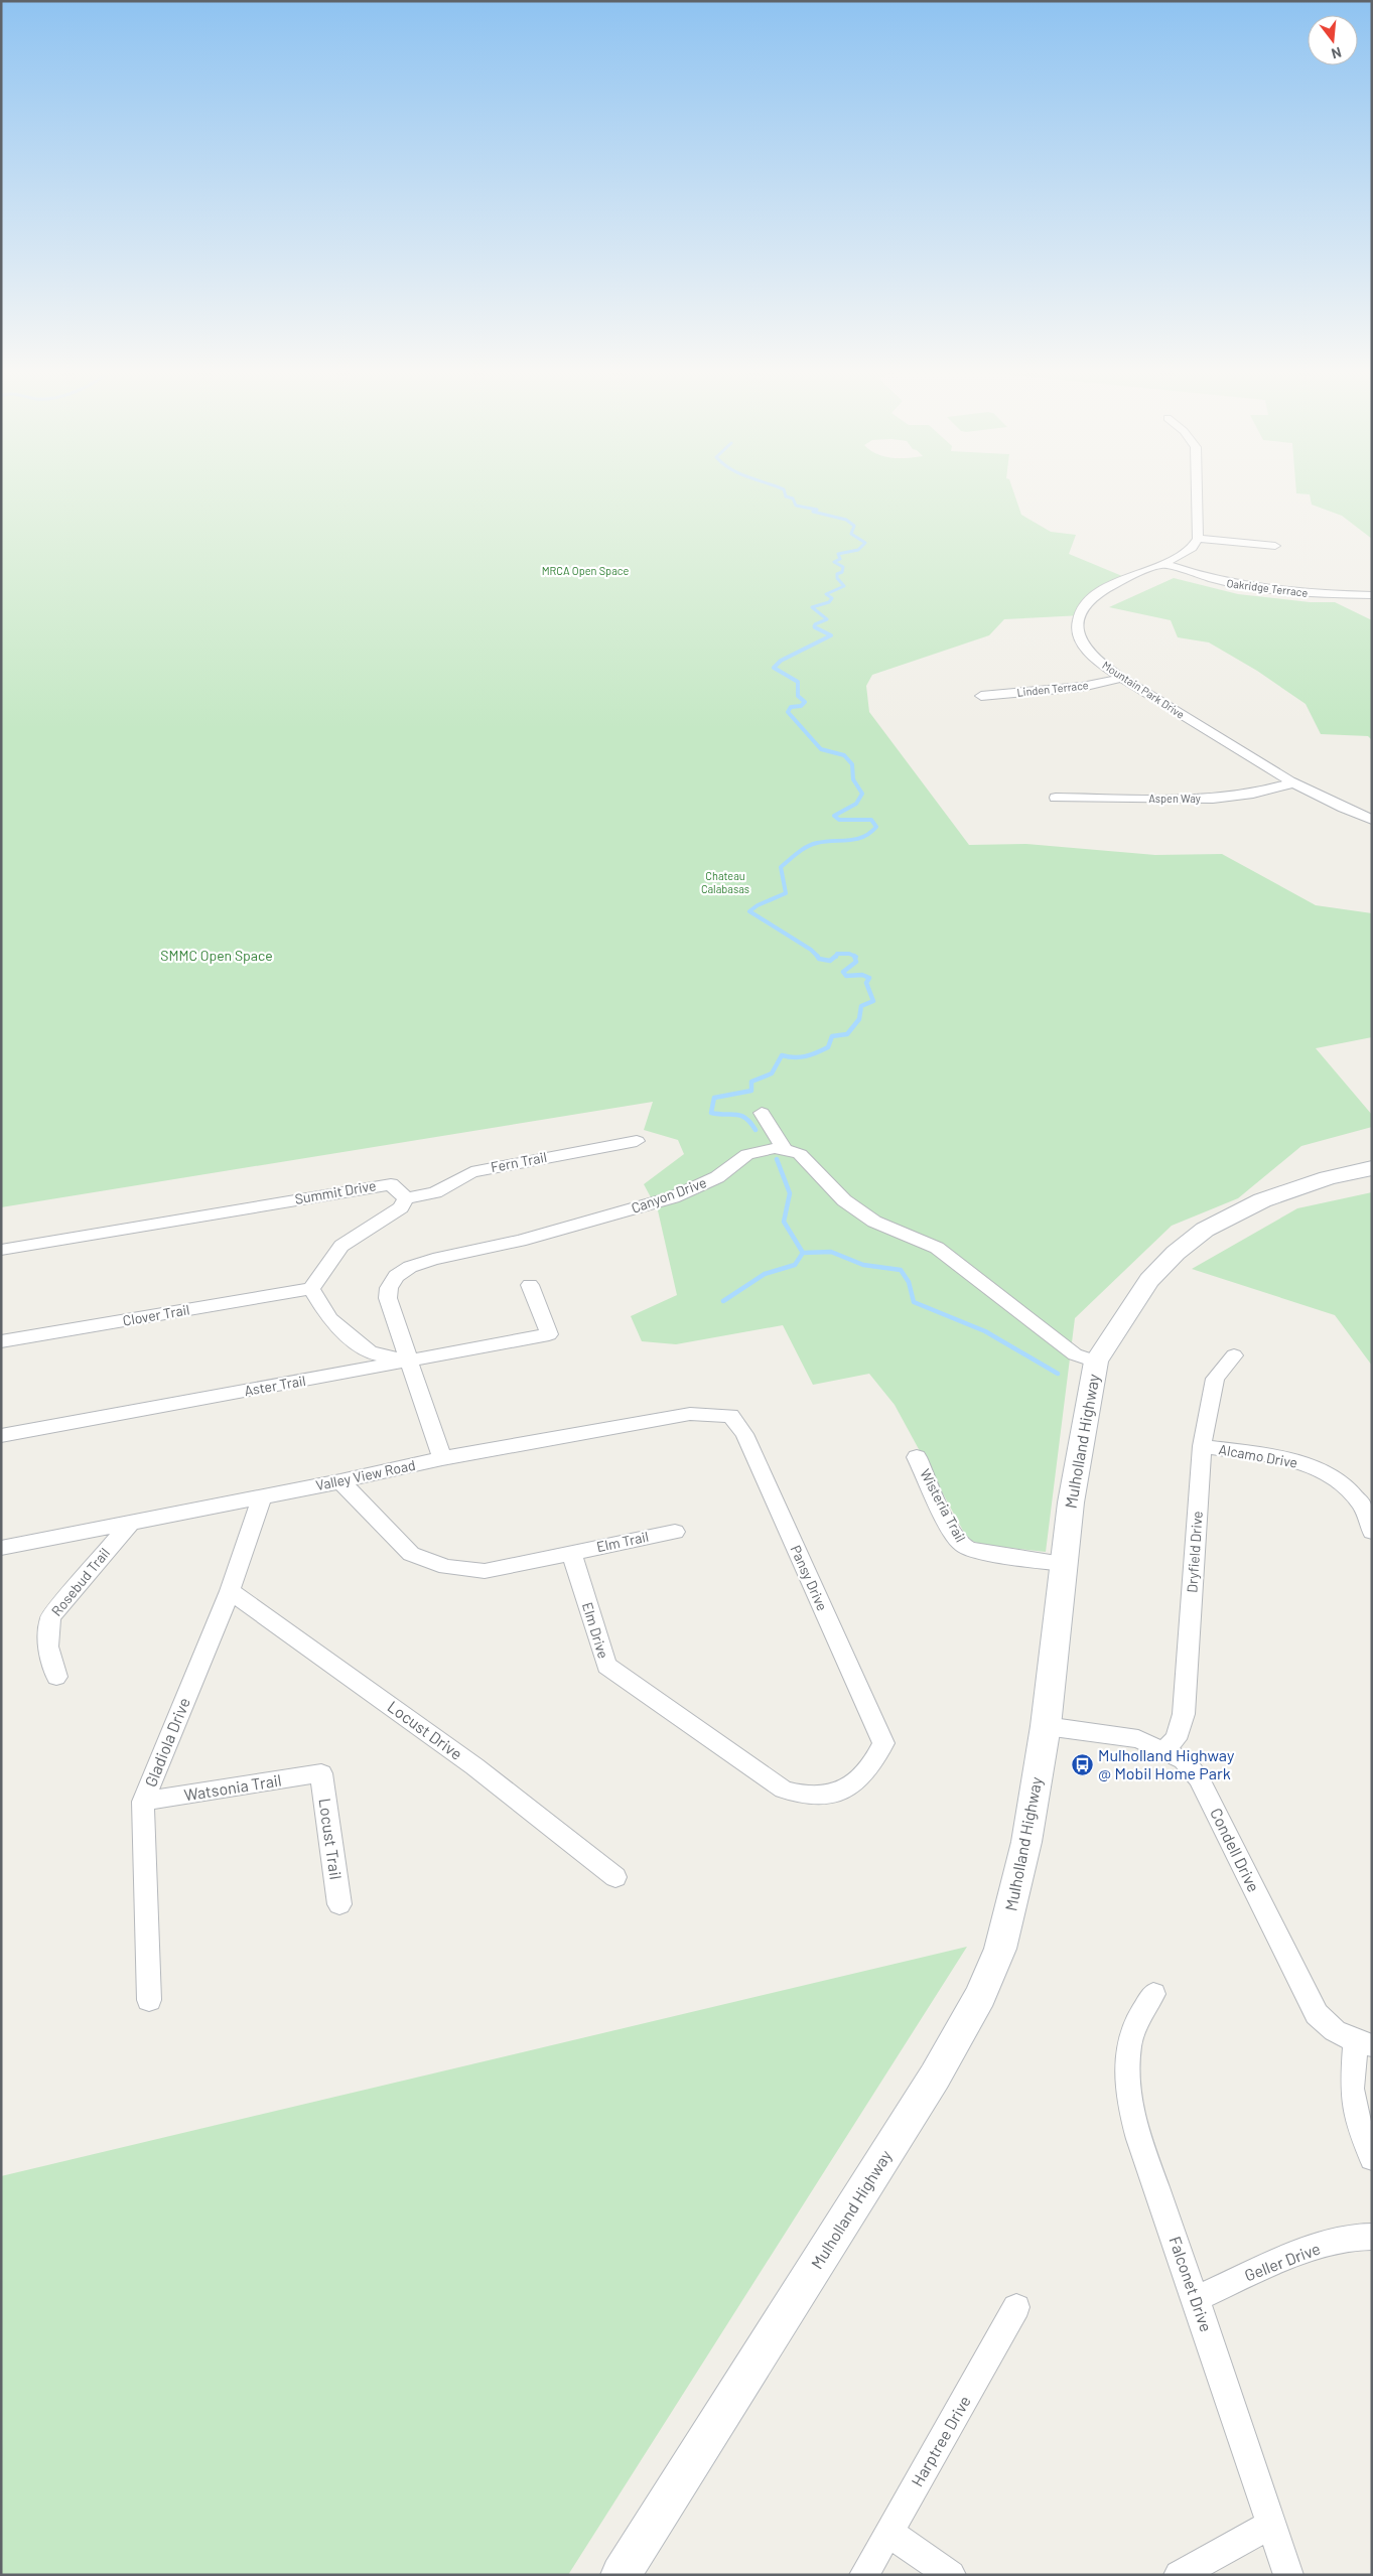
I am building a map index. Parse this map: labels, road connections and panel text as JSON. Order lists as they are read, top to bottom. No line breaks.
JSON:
{"streets":{"main road":["Mulholland Highway"],"street":["Oakridge Terrace","Linden Terrace","Mountain Park Drive","Aspen Way","Fern Trail","Summit Drive","Canyon Drive","Clover Trail","Aster Trail","Alcamo Drive","Valley View Road","Wisteria Trail","Elm Trail","Dryfield Drive","Pansy Drive","Rosebud Trail","Elm Drive","Locust Drive","Gladiola Drive","Watsonia Trail","Locust Trail","Condell Drive","Geller Drive","Falconet Drive","Harptree Drive"]},"crossings":[["Oakridge Terrace","Mountain Park Drive"],["Linden Terrace","Mountain Park Drive"],["Mountain Park Drive","Aspen Way"],["Fern Trail","Summit Drive"],["Canyon Drive","Aster Trail"],["Canyon Drive","Valley View Road"],["Mulholland Highway","Wisteria Trail"],["Mulholland Highway","Condell Drive"],["Alcamo Drive","Dryfield Drive"],["Valley View Road","Pansy Drive"],["Valley View Road","Rosebud Trail"],["Valley View Road","Gladiola Drive"],["Elm Trail","Elm Drive"],["Dryfield Drive","Condell Drive"],["Pansy Drive","Elm Drive"],["Locust Drive","Gladiola Drive"],["Gladiola Drive","Watsonia Trail"],["Watsonia Trail","Locust Trail"],["Geller Drive","Falconet Drive"]],"parks":["MRCA Open Space","Chateau Calabasas","SMMC Open Space"],"places":{"bus stop":["Mulholland Highway @ Mobil Home Park"]},"north":"bottom"}
